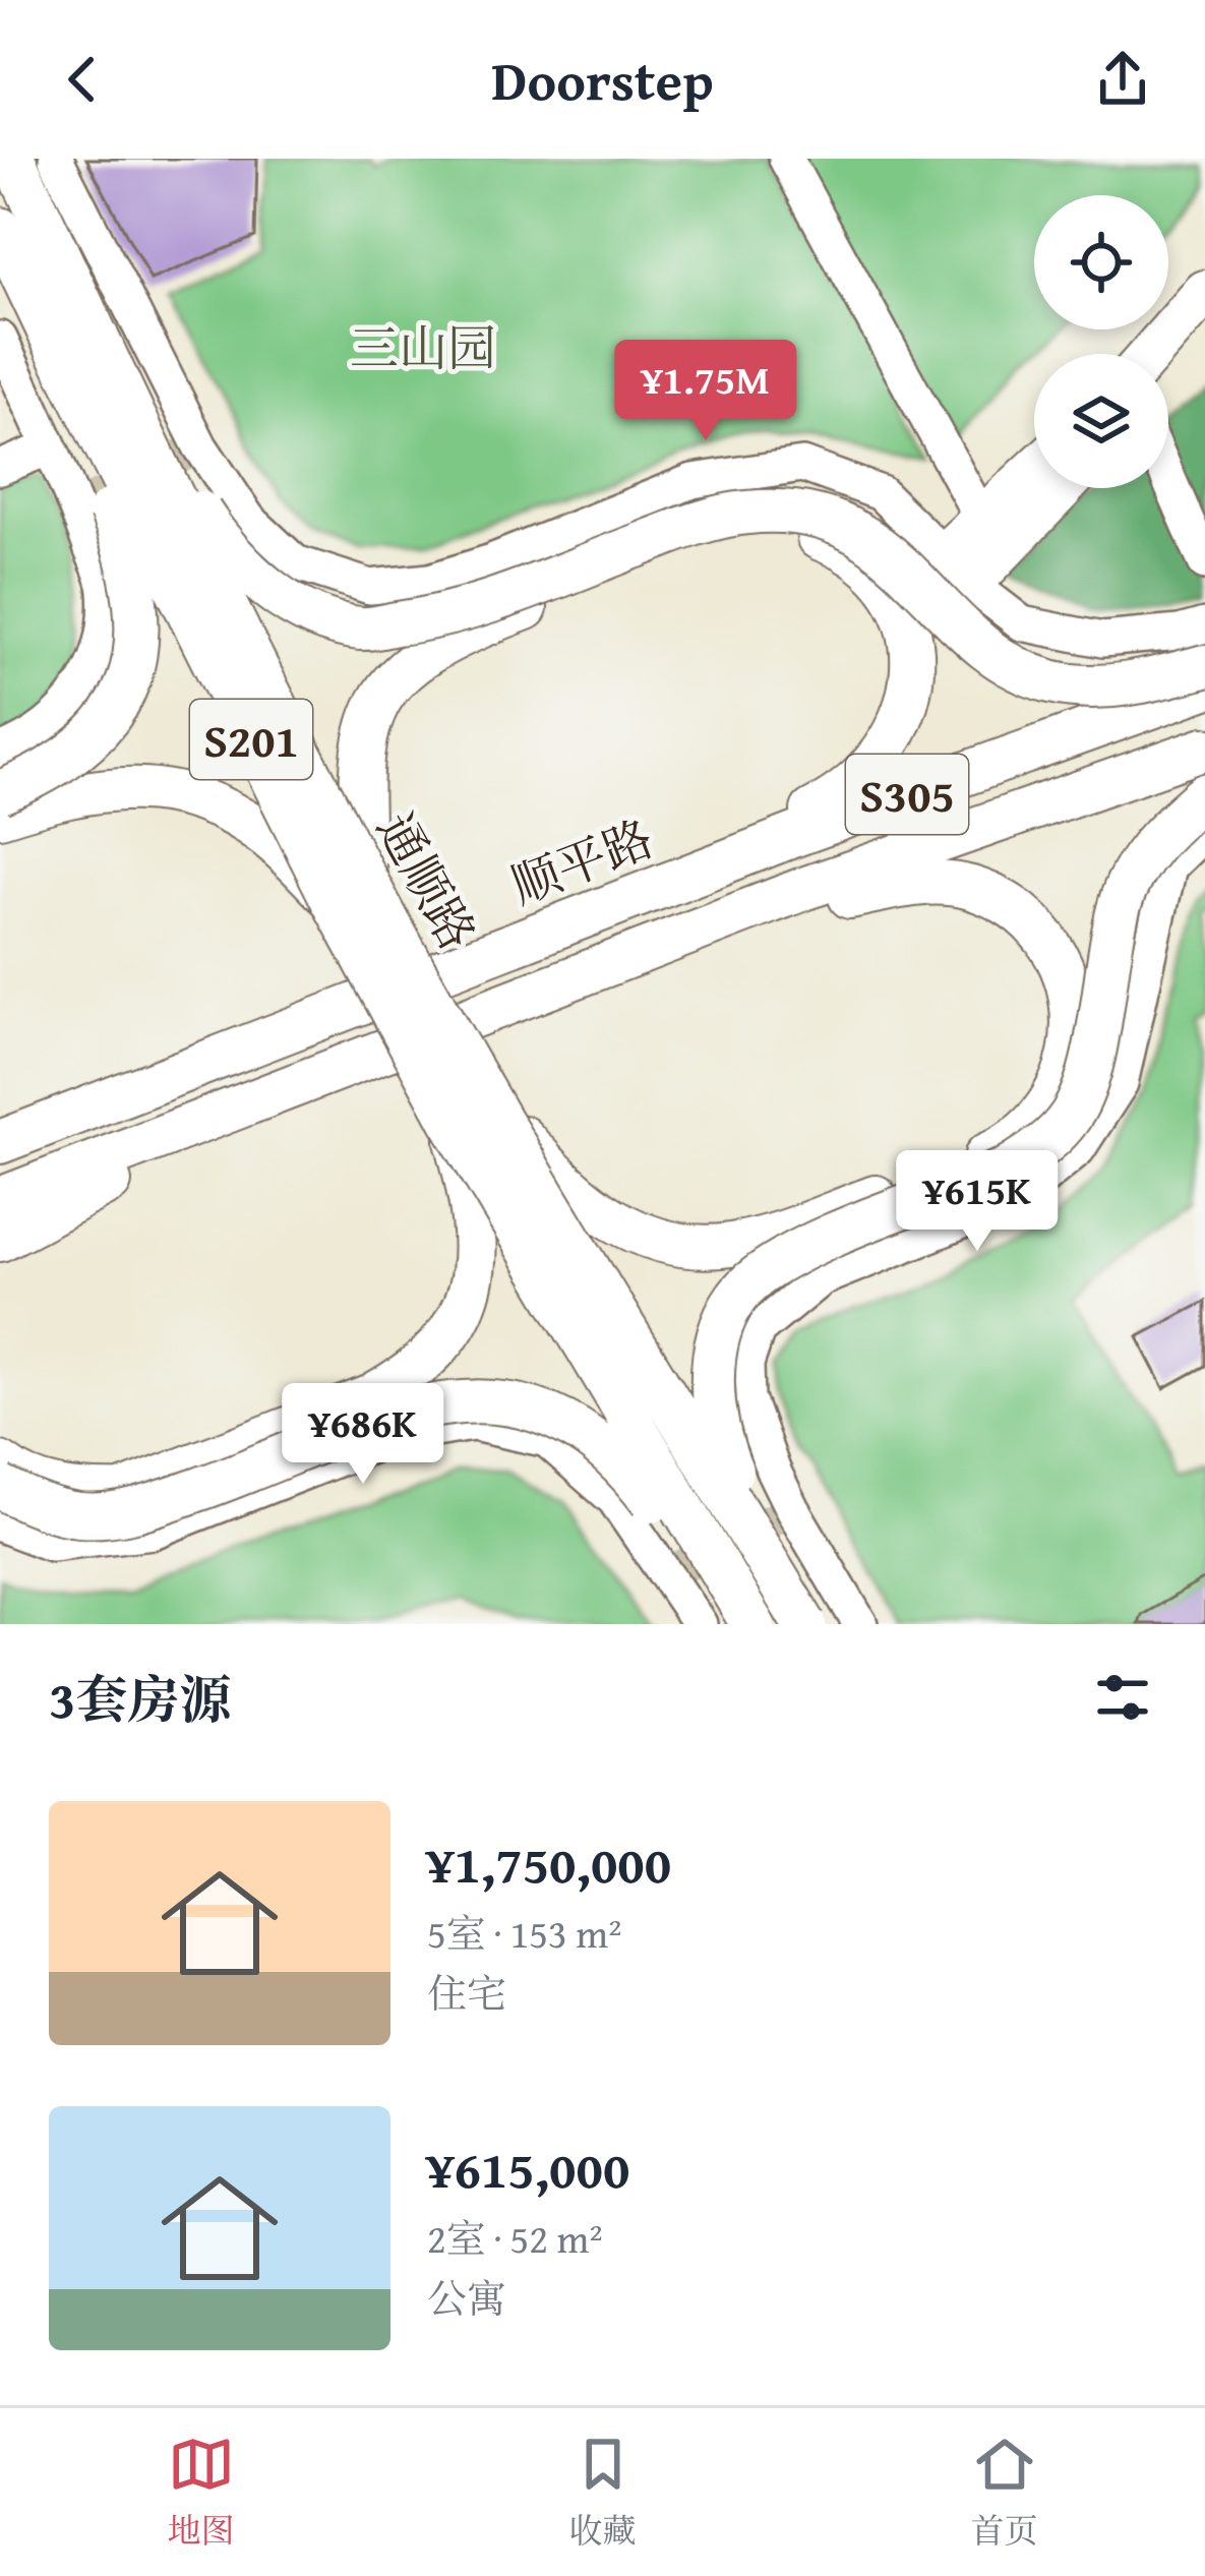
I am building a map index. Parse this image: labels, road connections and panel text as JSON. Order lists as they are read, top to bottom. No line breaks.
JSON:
{"streets":{"main road":["S201","S305","顺平路","通顺路"]},"parks":["三山园"],"page":{"header":"Doorstep","price":["¥1.75M","¥615K","¥686K"],"heading":"3套房源","list":[{"name":"¥1,750,000","note":"5室 · 153 m² · 住宅"},{"name":"¥615,000","note":"2室 · 52 m² · 公寓"}],"tabs":["地图","收藏","首页"]}}
